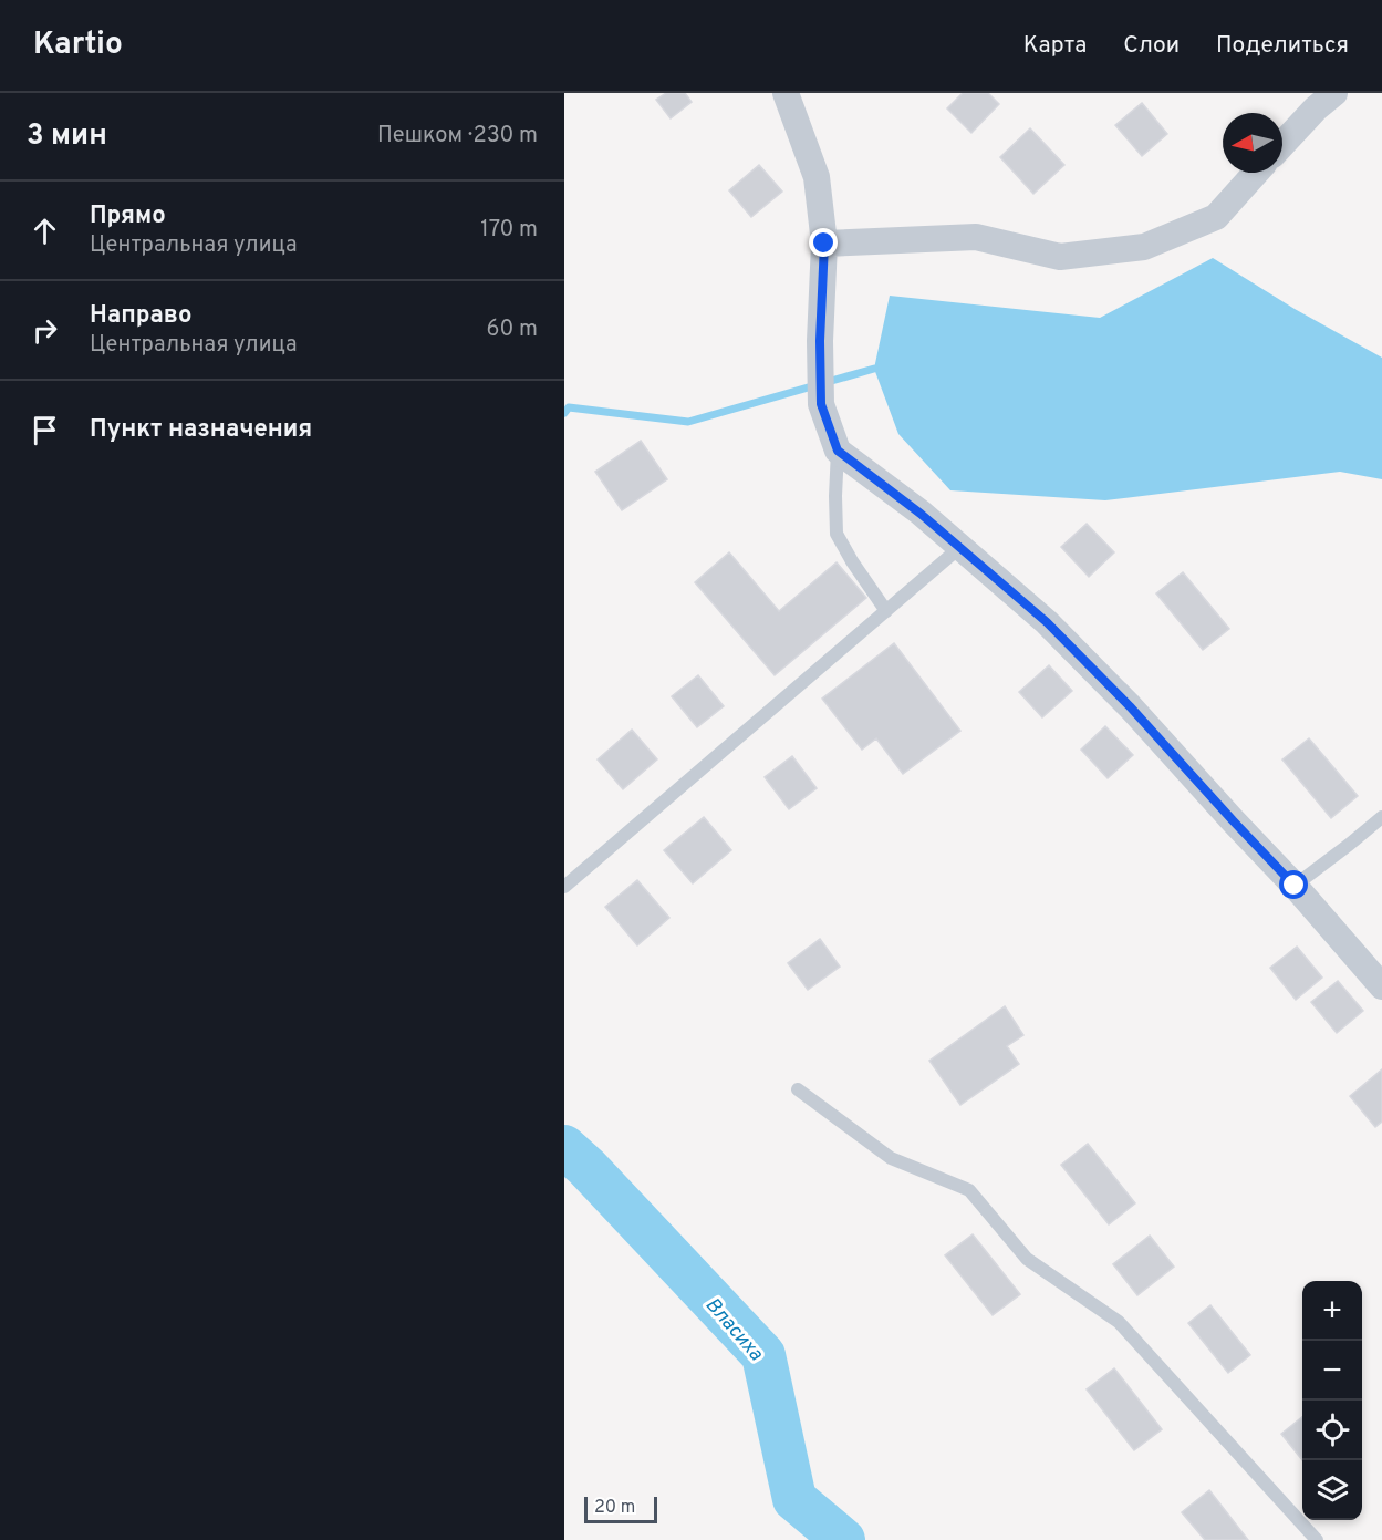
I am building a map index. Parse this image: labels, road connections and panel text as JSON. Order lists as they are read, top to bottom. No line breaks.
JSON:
{"water":["Власиха"],"scale_bar":"20 m","north":"left","page":{"header":"Kartio","nav":["Карта","Слои","Поделиться"],"heading":["3 мин","Пешком · 230 m"],"list":[["Прямо","Центральная улица","170 m"],["Направо","Центральная улица","60 m"],"Пункт назначения"],"map_buttons":["+","−"],"scale":"20 m"}}
